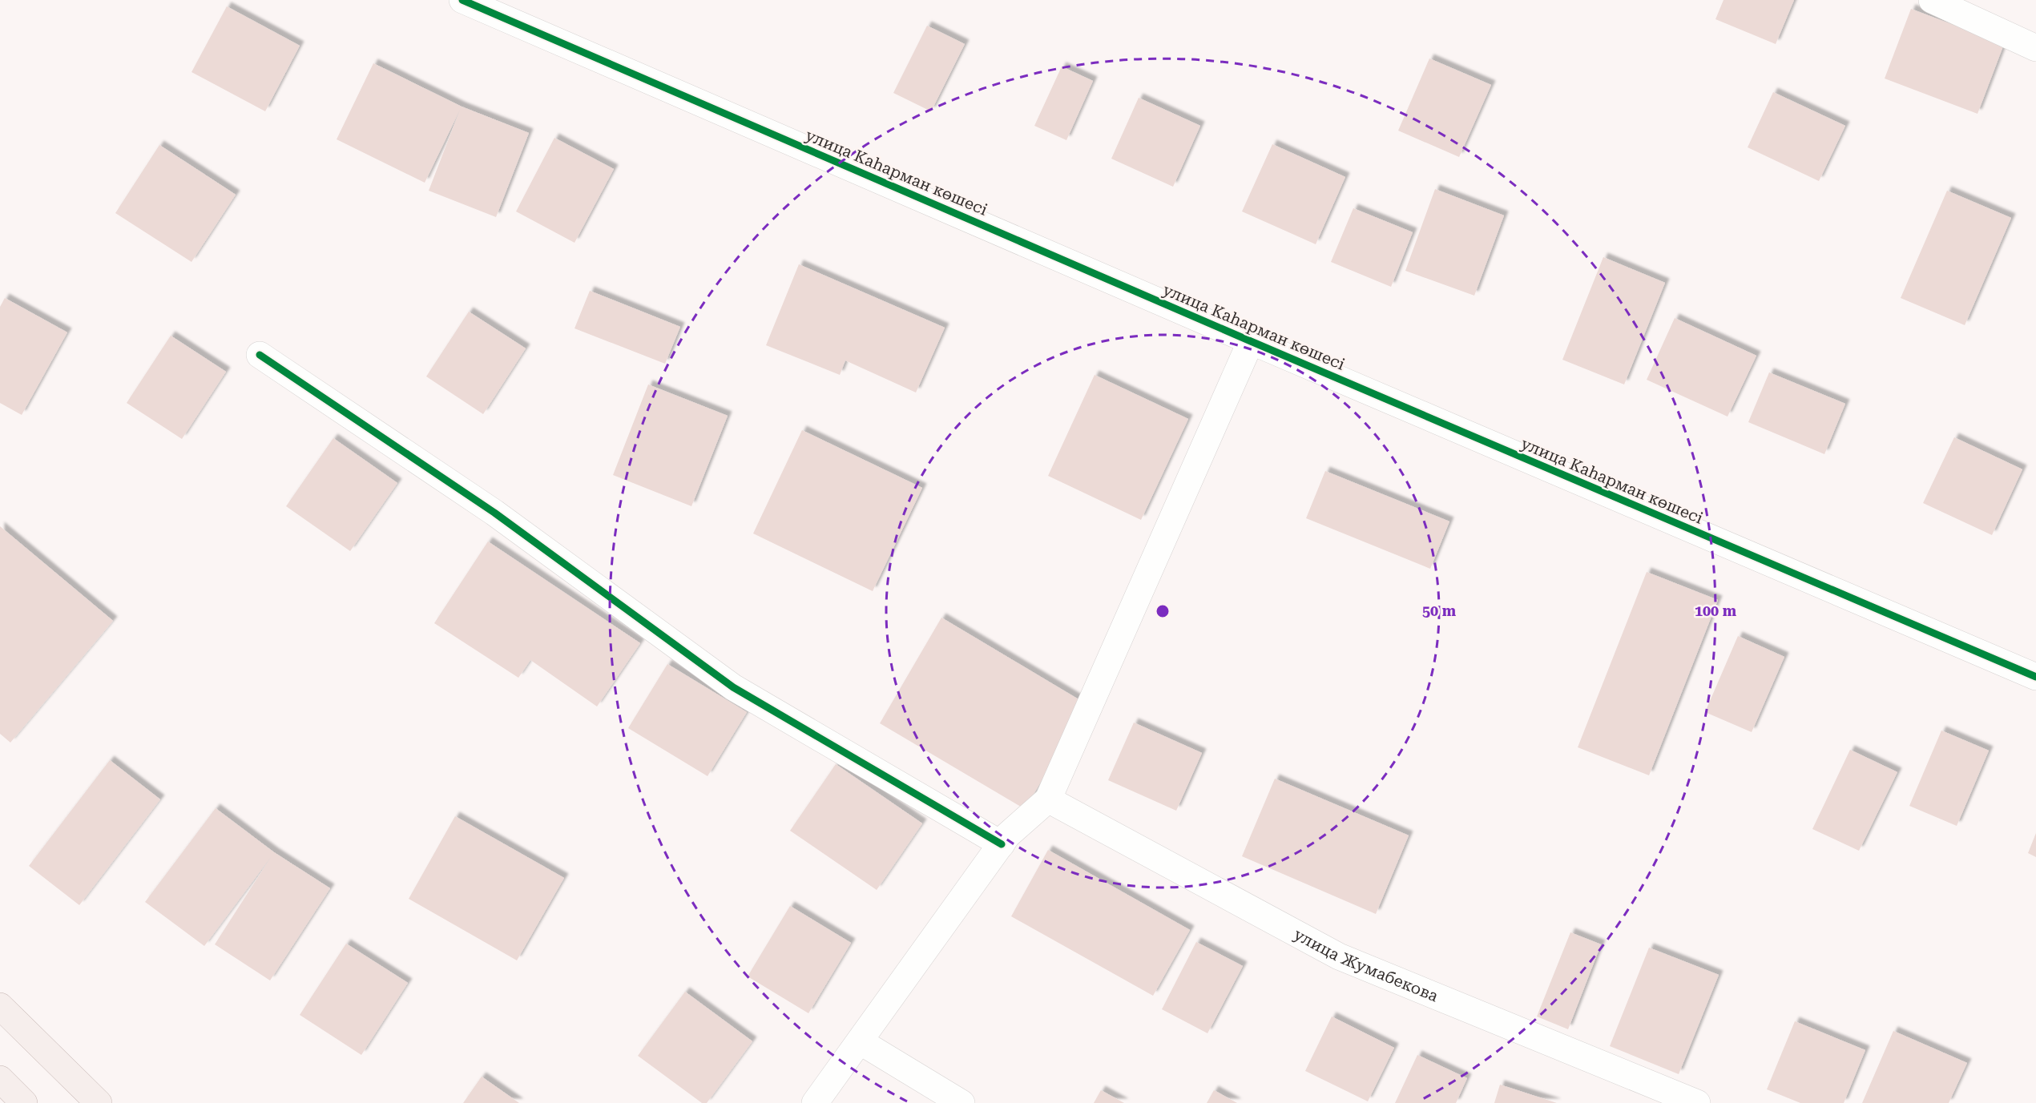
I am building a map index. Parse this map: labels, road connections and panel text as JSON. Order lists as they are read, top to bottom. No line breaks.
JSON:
{"streets":{"street":["улица Каһарман көшесі","улица Жумабекова"]},"rings":["50 m","100 m"]}
